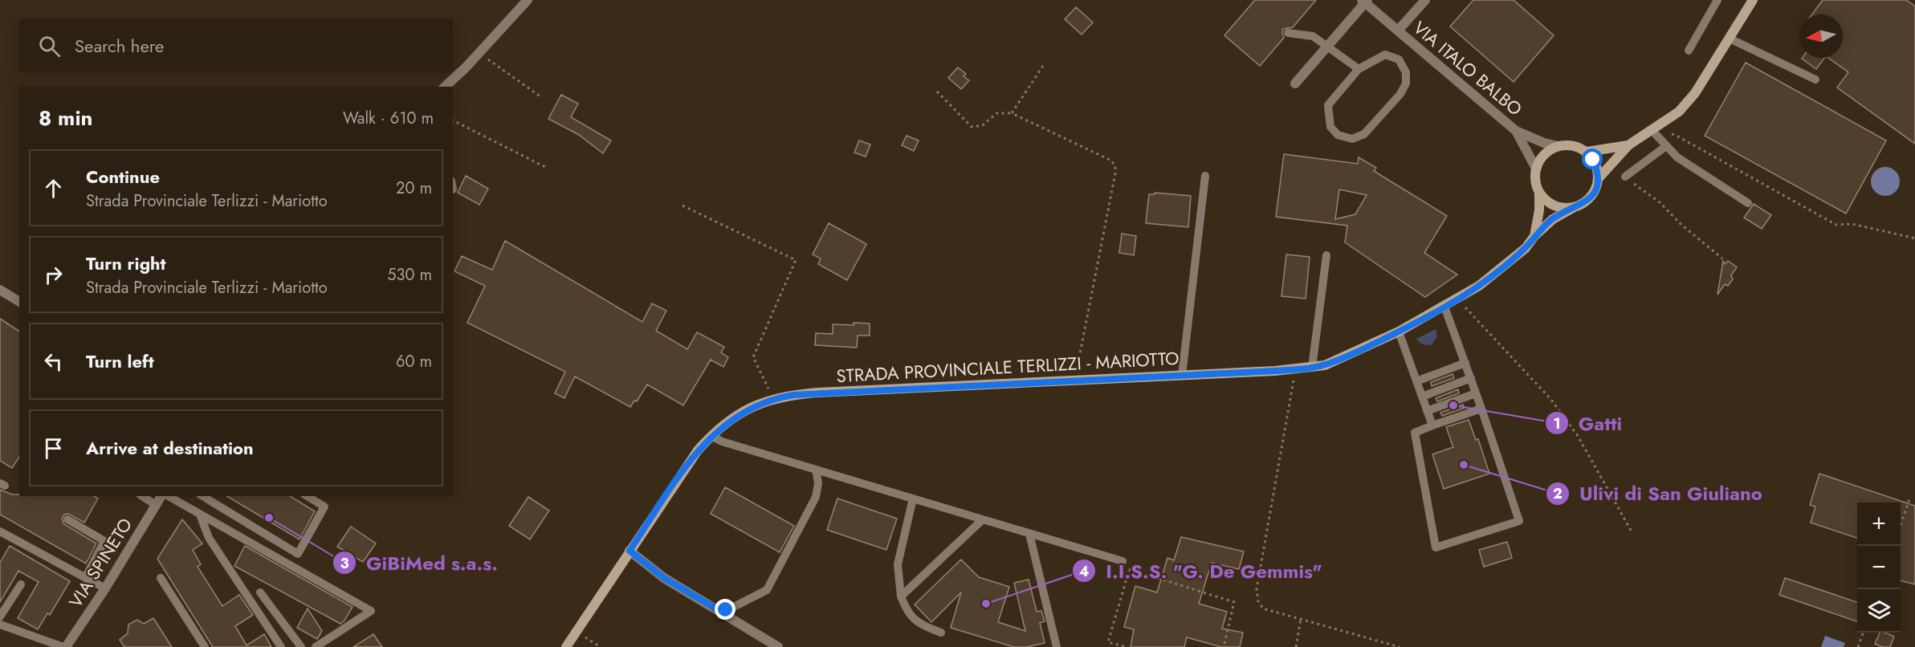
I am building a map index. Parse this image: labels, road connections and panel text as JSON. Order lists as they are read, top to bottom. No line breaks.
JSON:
{"streets":{"main road":["STRADA PROVINCIALE TERLIZZI - MARIOTTO"],"street":["VIA ITALO BALBO","VIA SPINETO"]},"places":["Gatti","Ulivi di San Giuliano","GiBiMed s.a.s.","I.I.S.S. \"G. De Gemmis\""],"north":"left","page":{"search":"Search here","heading":["8 min","Walk · 610 m"],"list":[["Continue","Strada Provinciale Terlizzi - Mariotto","20 m"],["Turn right","Strada Provinciale Terlizzi - Mariotto","530 m"],["Turn left","60 m"],"Arrive at destination"],"map_buttons":["+","−"]}}
